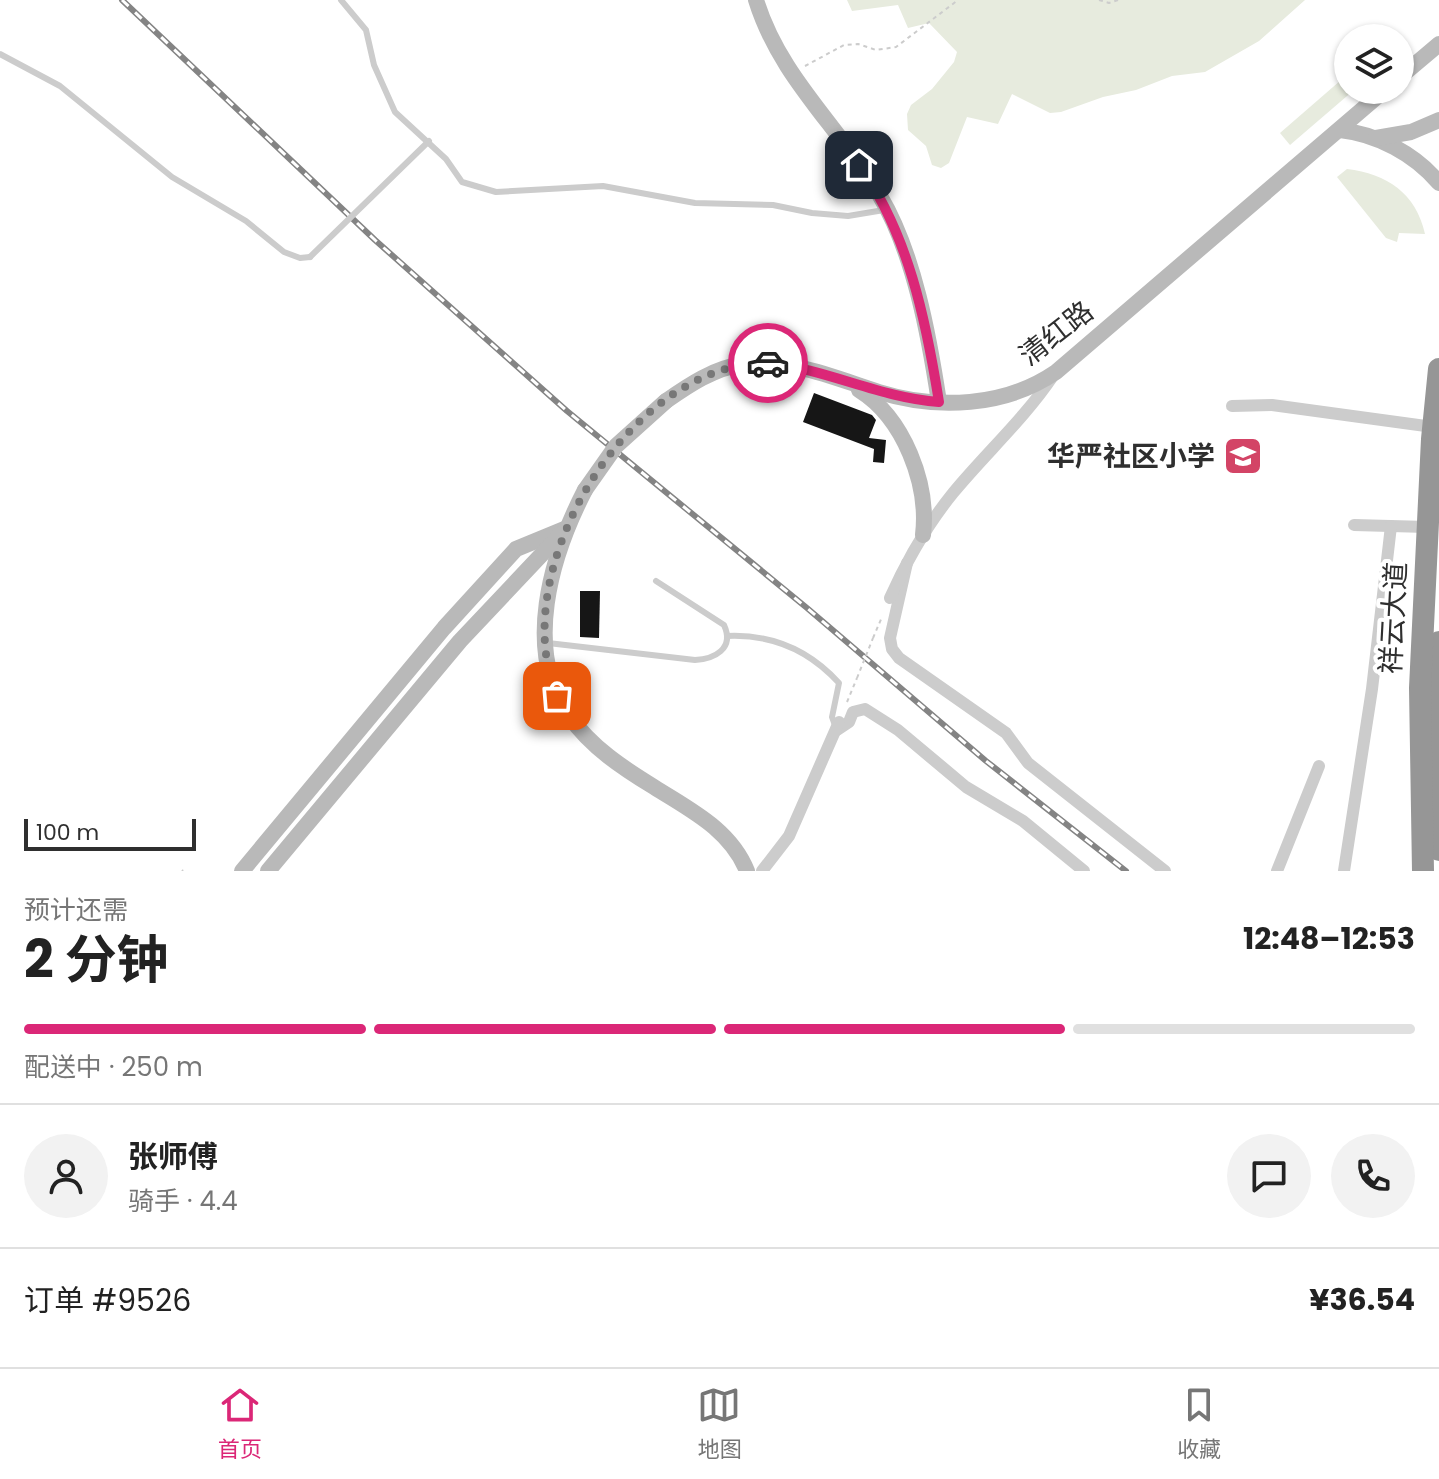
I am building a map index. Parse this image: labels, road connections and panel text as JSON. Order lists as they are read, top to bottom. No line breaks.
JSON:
{"streets":{"highway":["祥云大道"],"main road":["清红路"]},"places":{"school or university":["华严社区小学"]},"scale_bar":"100 m","page":{"scale":"100 m","heading":["2 分钟","预计还需","12:48–12:53"],"panel":["张师傅","骑手 · 4.4","订单 #9526","¥36.54"],"bar":"配送中 · 250 m","tabs":["首页","地图","收藏"]}}
